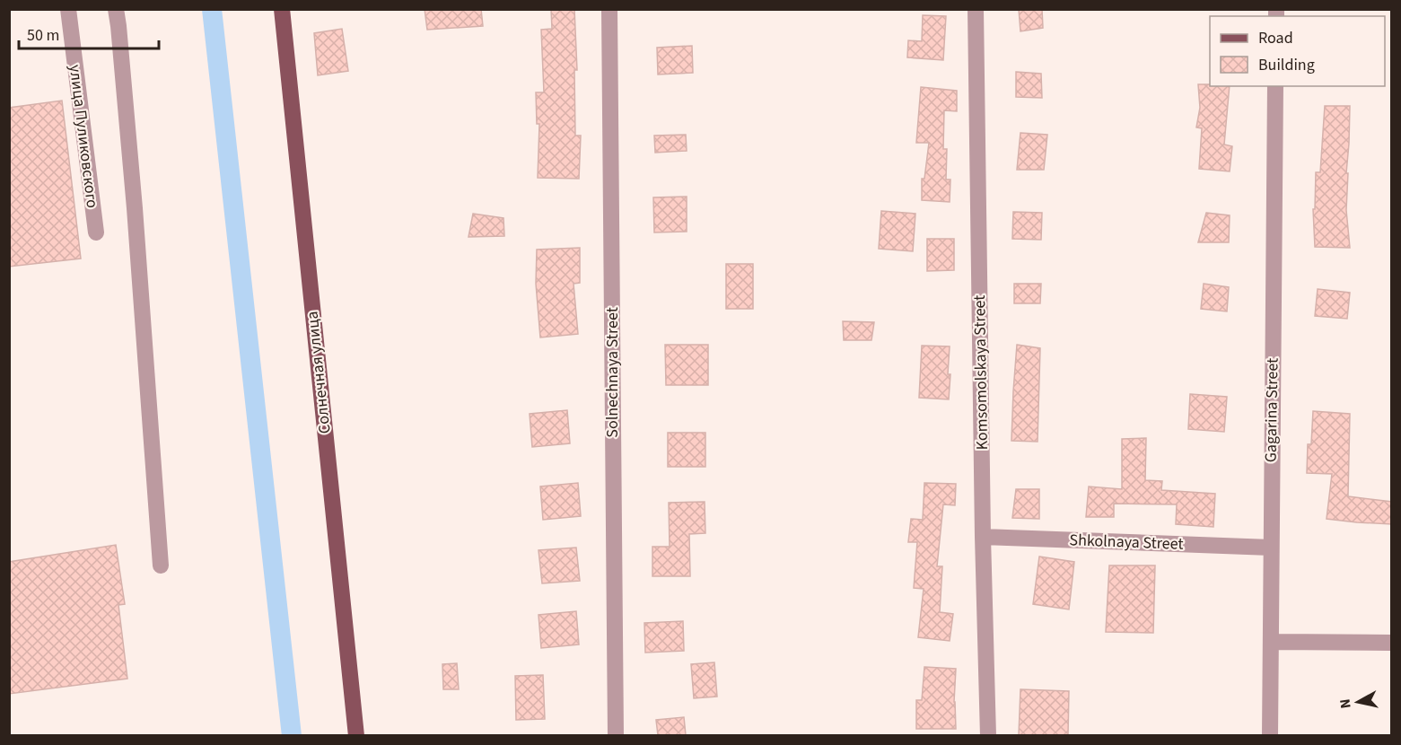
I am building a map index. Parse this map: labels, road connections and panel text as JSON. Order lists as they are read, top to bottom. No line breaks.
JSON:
{"streets":{"main road":["Солнечная улица"],"street":["улица Пуликовского","Solnechnaya Street","Komsomolskaya Street","Gagarina Street","Shkolnaya Street"]},"crossings":[["Komsomolskaya Street","Shkolnaya Street"],["Gagarina Street","Shkolnaya Street"]],"legend":["Road","Building"],"scale_bar":"50 m","north":"left"}
